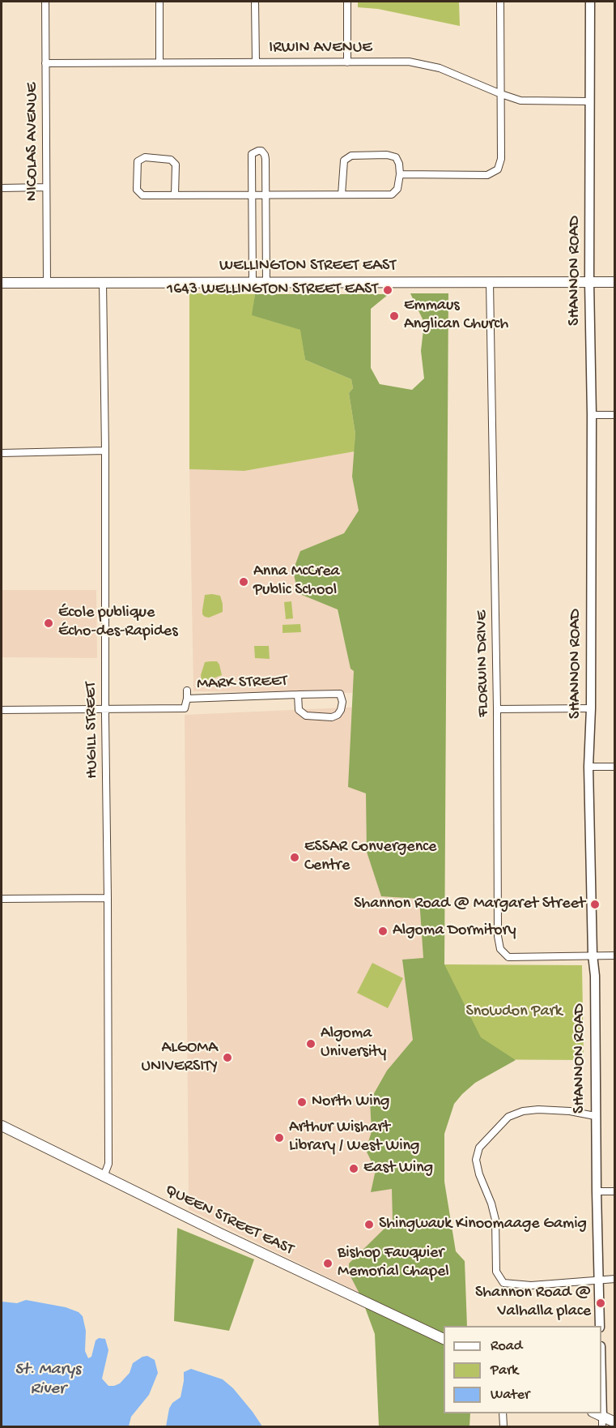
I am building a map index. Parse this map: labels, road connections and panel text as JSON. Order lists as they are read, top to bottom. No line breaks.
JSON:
{"streets":{"main road":["WELLINGTON STREET EAST","QUEEN STREET EAST"],"street":["IRWIN AVENUE","NICOLAS AVENUE","SHANNON ROAD","FLORWIN DRIVE","MARK STREET","HUGILL STREET"]},"crossings":[["IRWIN AVENUE","NICOLAS AVENUE"],["IRWIN AVENUE","SHANNON ROAD"],["NICOLAS AVENUE","WELLINGTON STREET EAST"],["WELLINGTON STREET EAST","SHANNON ROAD"],["WELLINGTON STREET EAST","FLORWIN DRIVE"],["WELLINGTON STREET EAST","HUGILL STREET"],["SHANNON ROAD","FLORWIN DRIVE"],["MARK STREET","HUGILL STREET"],["HUGILL STREET","QUEEN STREET EAST"]],"water":["St. Marys River"],"parks":["Snowdon Park"],"places":["1643 WELLINGTON STREET EAST","Emmaus Anglican Church","Anna McCrea Public School","École publique Écho-des-Rapides","ESSAR Convergence Centre","Shannon Road @ Margaret Street","Algoma Dormitory","Algoma University","ALGOMA UNIVERSITY","North Wing","Arthur Wishart Library / West Wing","East Wing","Shingwauk Kinoomaage Gamig","Bishop Fauquier Memorial Chapel","Shannon Road @ Valhalla place"],"legend":["Road","Park","Water"]}
